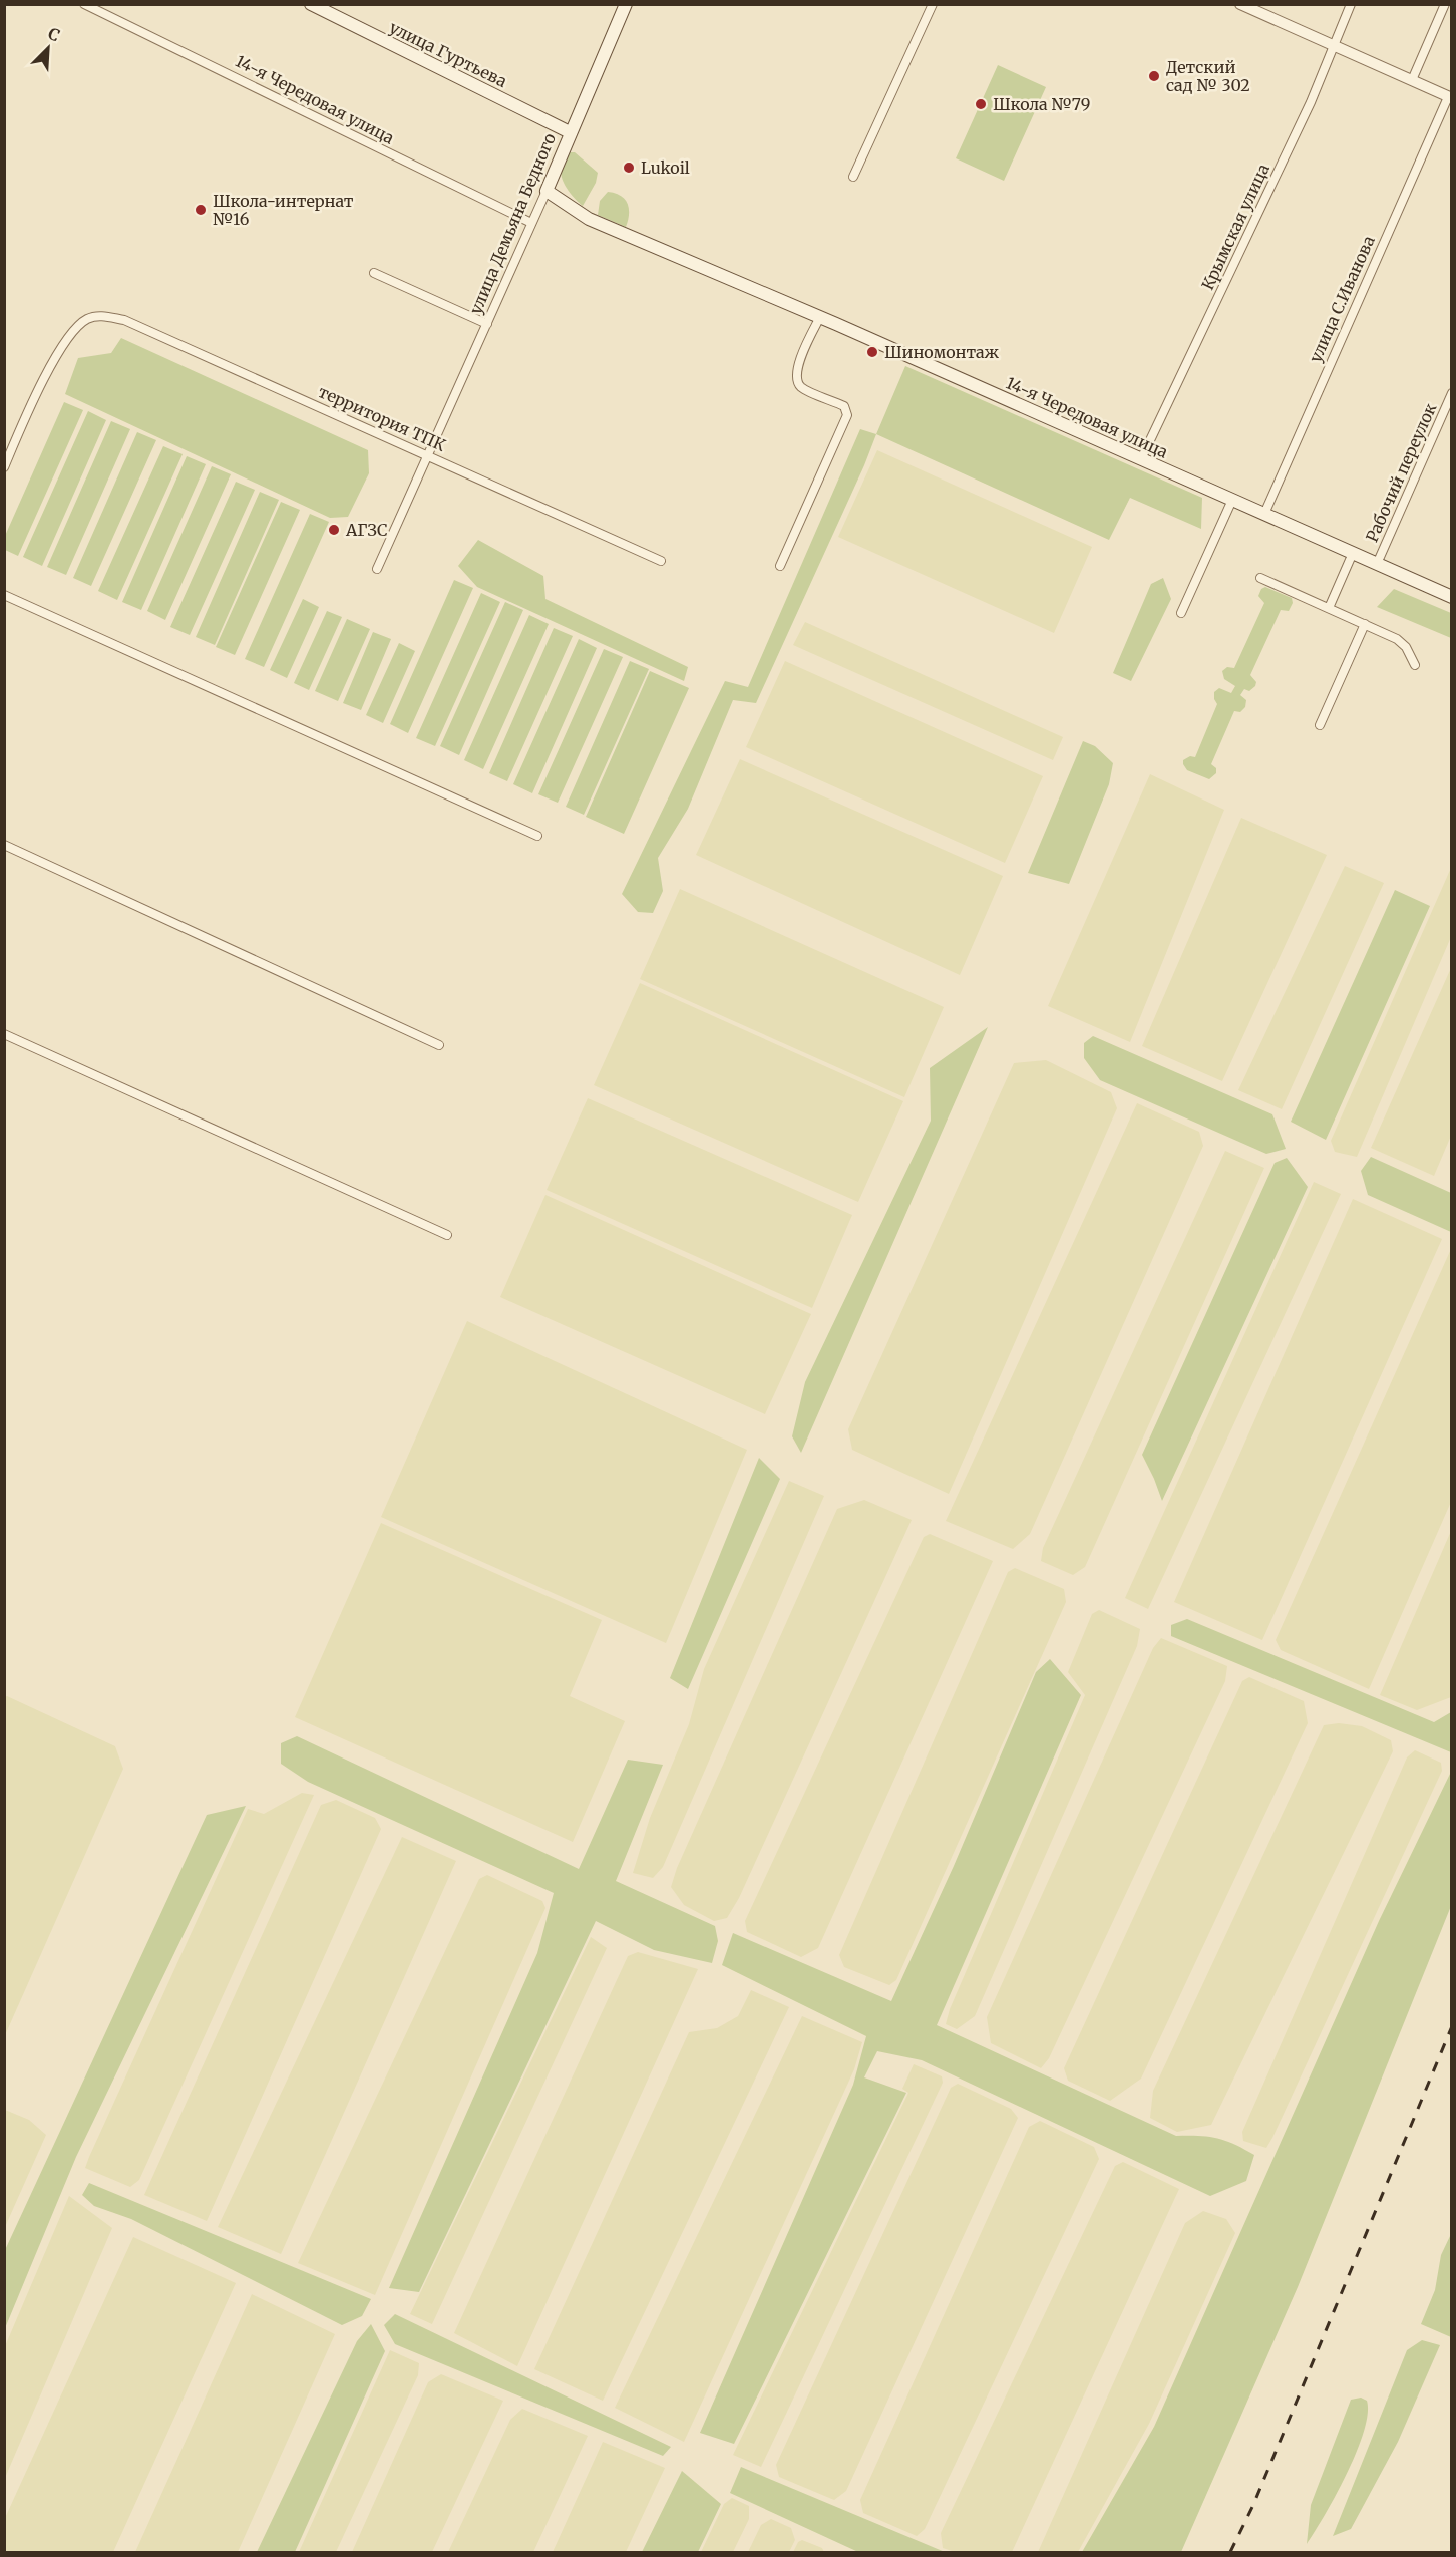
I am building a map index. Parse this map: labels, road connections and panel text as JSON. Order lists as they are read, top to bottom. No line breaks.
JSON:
{"streets":{"main road":["улица Гуртьева","14-я Чередовая улица","улица Демьяна Бедного"],"street":["Крымская улица","улица С.Иванова","территория ТПК","Рабочий переулок"]},"crossings":[["улица Гуртьева","улица Демьяна Бедного"],["14-я Чередовая улица","улица Демьяна Бедного"],["14-я Чередовая улица","Крымская улица"],["14-я Чередовая улица","улица С.Иванова"],["14-я Чередовая улица","Рабочий переулок"],["улица Демьяна Бедного","территория ТПК"]],"places":["Детский сад № 302","Школа №79","Lukoil","Школа-интернат №16","Шиномонтаж","АГЗС"],"north":"top right"}
